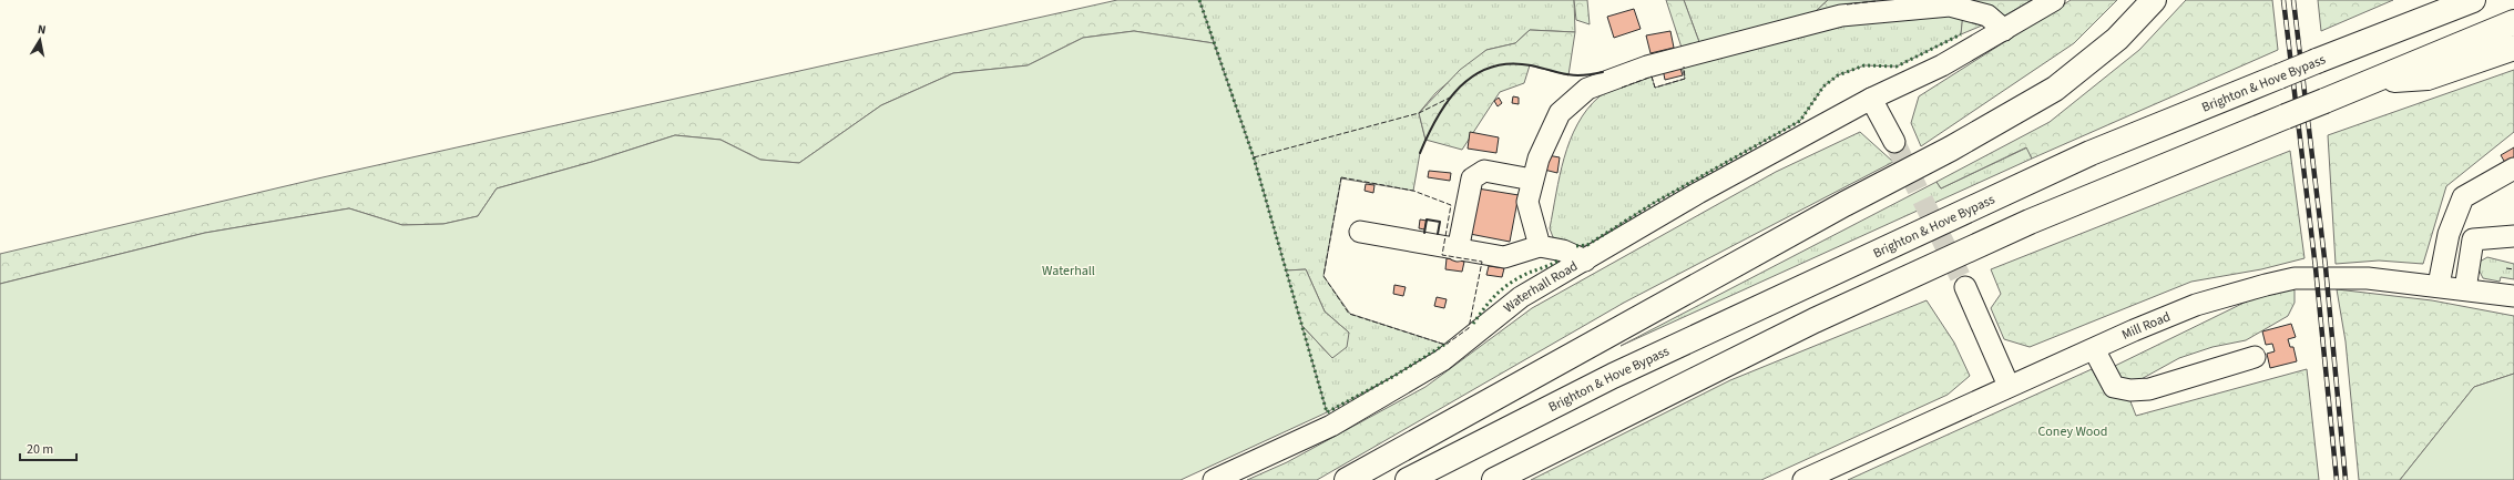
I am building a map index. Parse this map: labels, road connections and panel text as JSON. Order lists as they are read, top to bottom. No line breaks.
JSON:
{"streets":{"highway":["Brighton & Hove Bypass"],"street":["Waterhall Road","Mill Road"]},"parks":["Waterhall","Coney Wood"],"scale_bar":"20 m","north":"top"}
